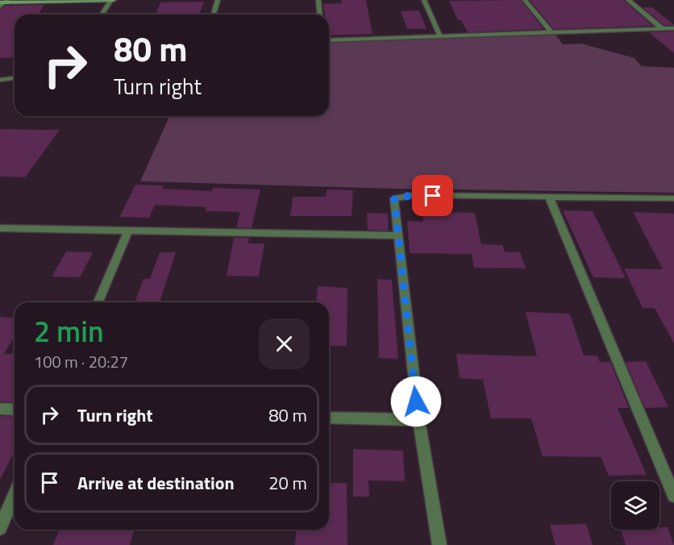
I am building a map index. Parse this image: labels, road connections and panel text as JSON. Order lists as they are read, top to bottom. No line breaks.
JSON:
{"page":{"turn":["80 m","Turn right"],"heading":["2 min","100 m · 20:27"],"list":[{"name":"Turn right","value":"80 m"},{"name":"Arrive at destination","value":"20 m"}]}}
